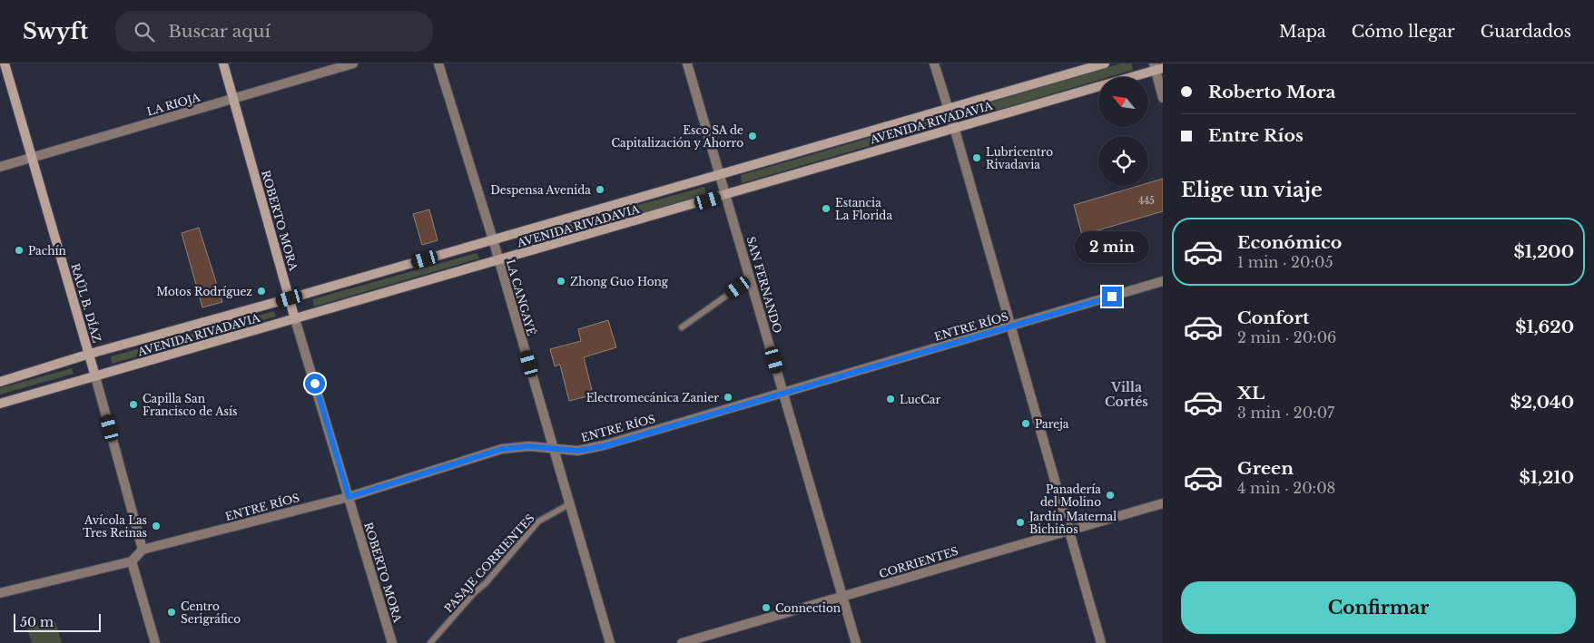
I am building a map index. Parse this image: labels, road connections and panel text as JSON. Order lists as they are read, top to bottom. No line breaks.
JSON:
{"streets":{"street":["LA RIOJA","AVENIDA RIVADAVIA","ROBERTO MORA","SAN FERNANDO","LA CANGAYÉ","RAÚL B. DÍAZ","ENTRE RÍOS","CORRIENTES"],"lane":["PASAJE CORRIENTES"]},"crossings":[["LA RIOJA","ROBERTO MORA"],["LA RIOJA","RAÚL B. DÍAZ"],["AVENIDA RIVADAVIA","ROBERTO MORA"],["AVENIDA RIVADAVIA","SAN FERNANDO"],["AVENIDA RIVADAVIA","LA CANGAYÉ"],["AVENIDA RIVADAVIA","RAÚL B. DÍAZ"],["ROBERTO MORA","ENTRE RÍOS"],["SAN FERNANDO","ENTRE RÍOS"],["SAN FERNANDO","CORRIENTES"],["LA CANGAYÉ","ENTRE RÍOS"],["LA CANGAYÉ","PASAJE CORRIENTES"],["RAÚL B. DÍAZ","ENTRE RÍOS"]],"districts":["Villa Cortés"],"places":["Esco SA de Capitalización y Ahorro","Lubricentro Rivadavia","Despensa Avenida","Estancia La Florida","Pachín","Zhong Guo Hong","Motos Rodríguez","Electromecánica Zanier","LucCar","Capilla San Francisco de Asís","Pareja","Panadería del Molino","Jardín Maternal Bichiños","Avícola Las Tres Reinas","Connection","Centro Serigráfico"],"house_numbers":["445"],"scale_bar":"50 m","north":"top left","page":{"header":"Swyft","search":"Buscar aquí","nav":["Mapa","Cómo llegar","Guardados"],"banner":["Roberto Mora","Entre Ríos"],"heading":"Elige un viaje","list":[{"name":"Económico","note":"1 min · 20:05","value":"$1,200"},{"name":"Confort","note":"2 min · 20:06","value":"$1,620"},{"name":"XL","note":"3 min · 20:07","value":"$2,040"},{"name":"Green","note":"4 min · 20:08","value":"$1,210"}],"bubble":"2 min","buttons":"Confirmar","scale":"50 m"}}
